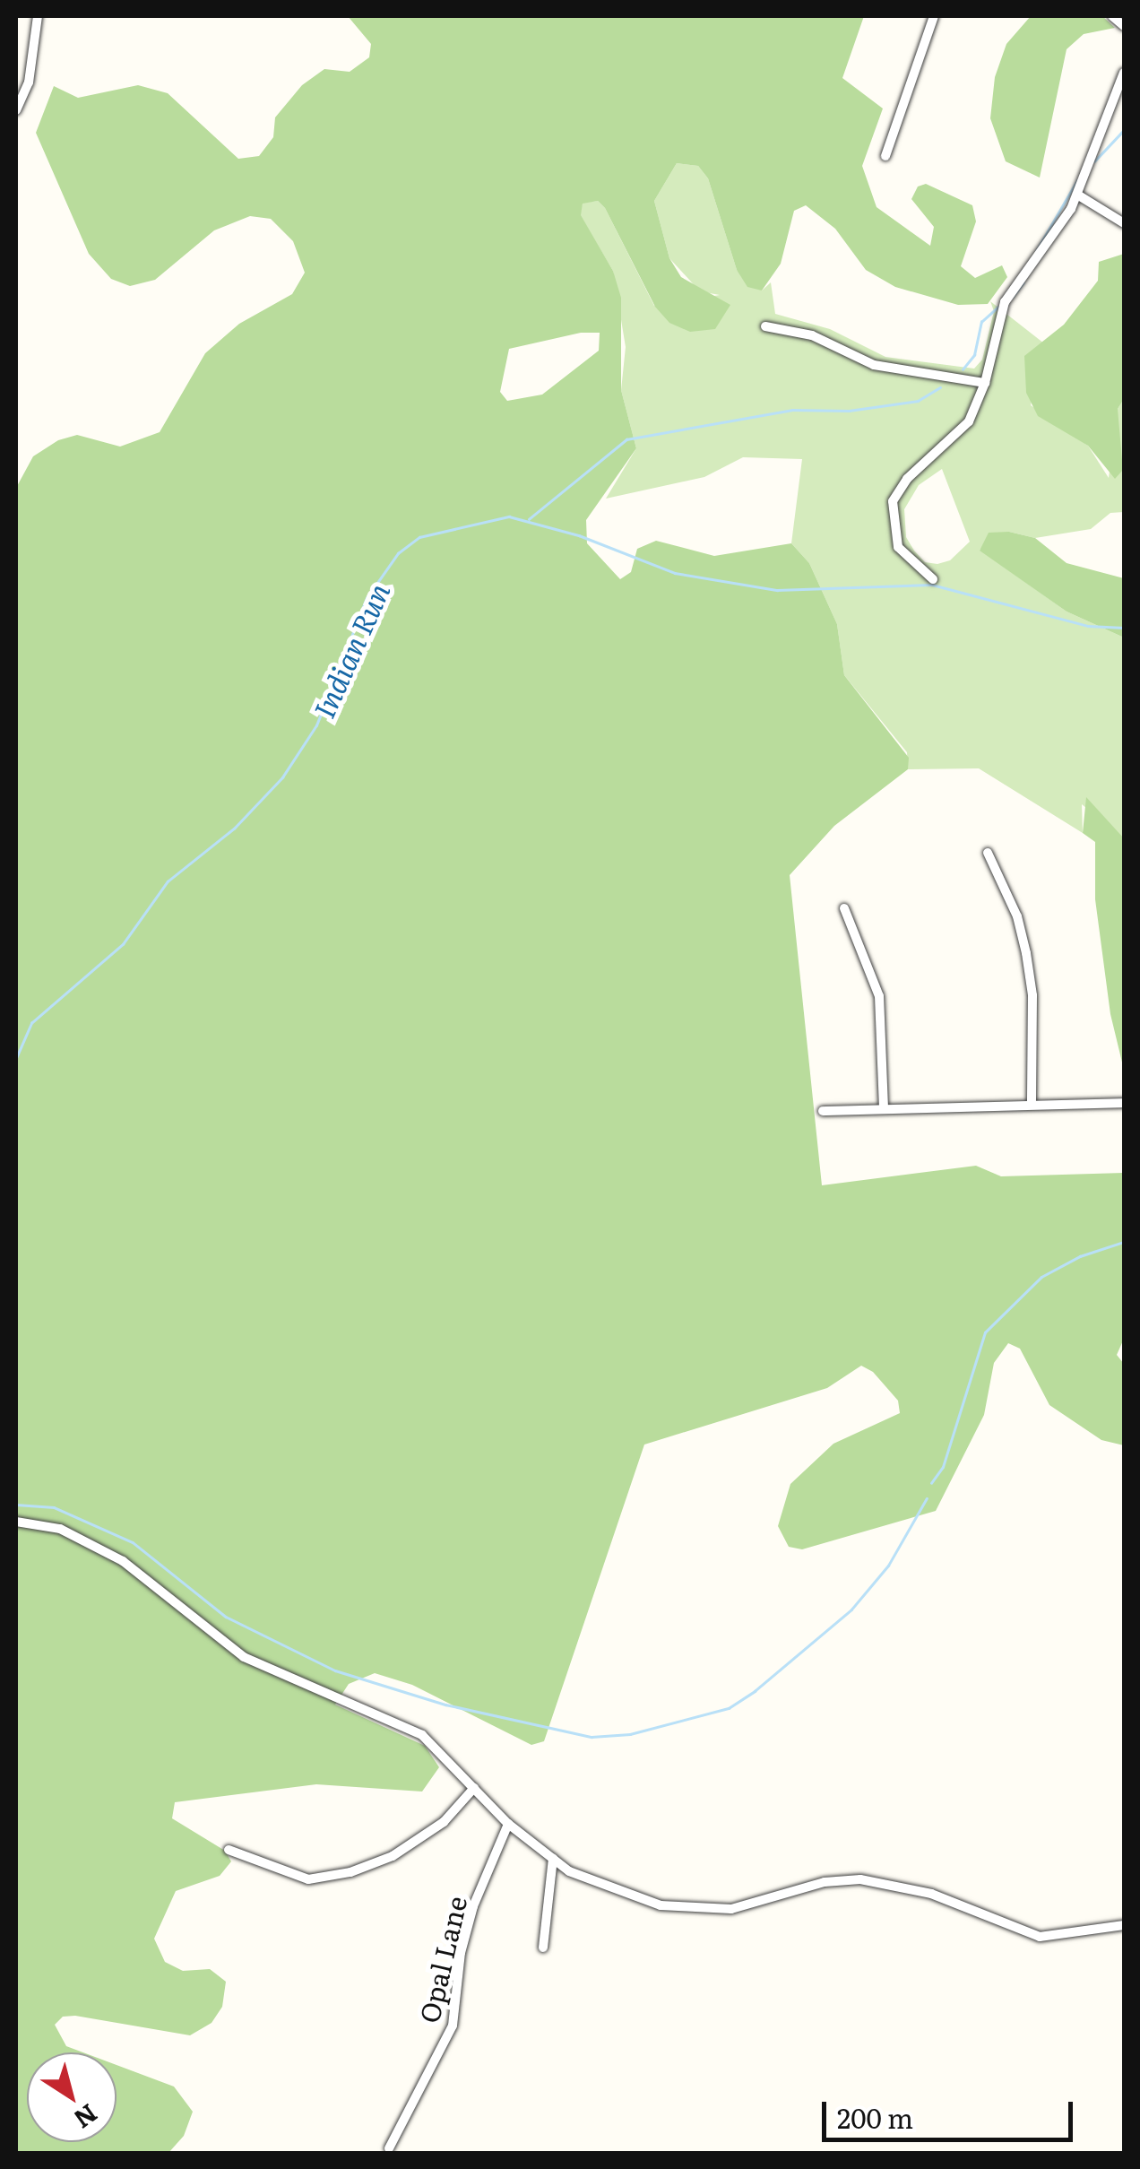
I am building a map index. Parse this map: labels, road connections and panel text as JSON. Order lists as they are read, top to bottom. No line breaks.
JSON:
{"streets":{"street":["Opal Lane"]},"water":["Indian Run"],"scale_bar":"200 m","north":"bottom right"}
